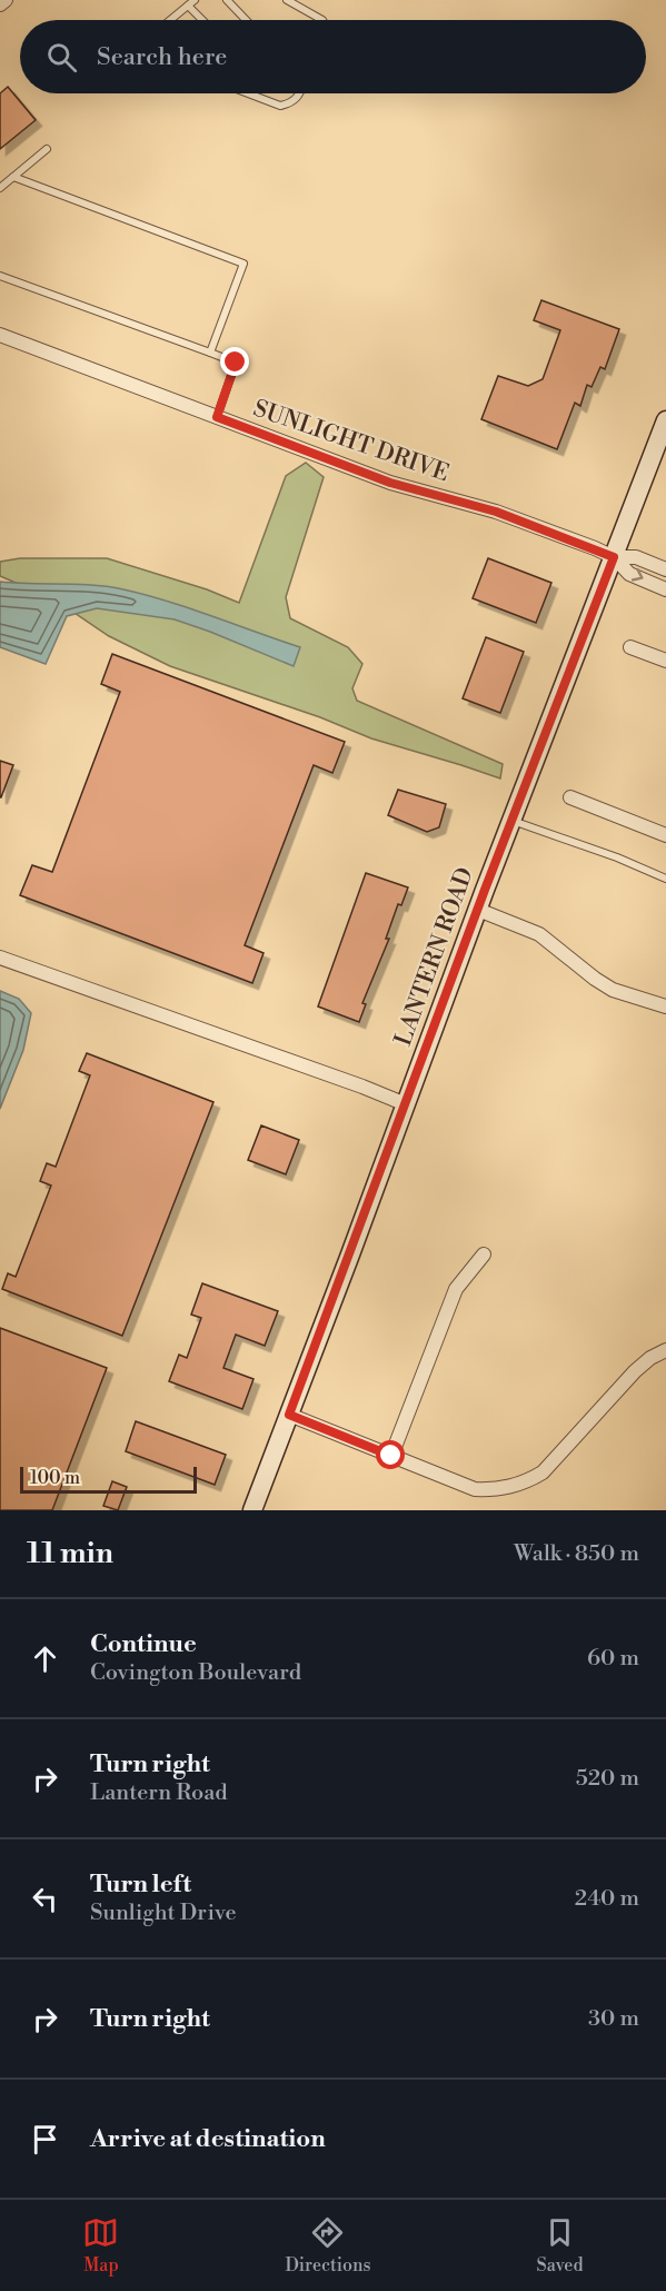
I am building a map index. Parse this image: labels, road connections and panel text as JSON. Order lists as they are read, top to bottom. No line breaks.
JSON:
{"streets":{"street":["SUNLIGHT DRIVE","LANTERN ROAD"]},"crossings":[["SUNLIGHT DRIVE","LANTERN ROAD"]],"scale_bar":"100 m","page":{"search":"Search here","scale":"100 m","heading":["11 min","Walk · 850 m"],"list":[["Continue","Covington Boulevard","60 m"],["Turn right","Lantern Road","520 m"],["Turn left","Sunlight Drive","240 m"],["Turn right","30 m"],"Arrive at destination"],"nav":["Map","Directions","Saved"]}}
